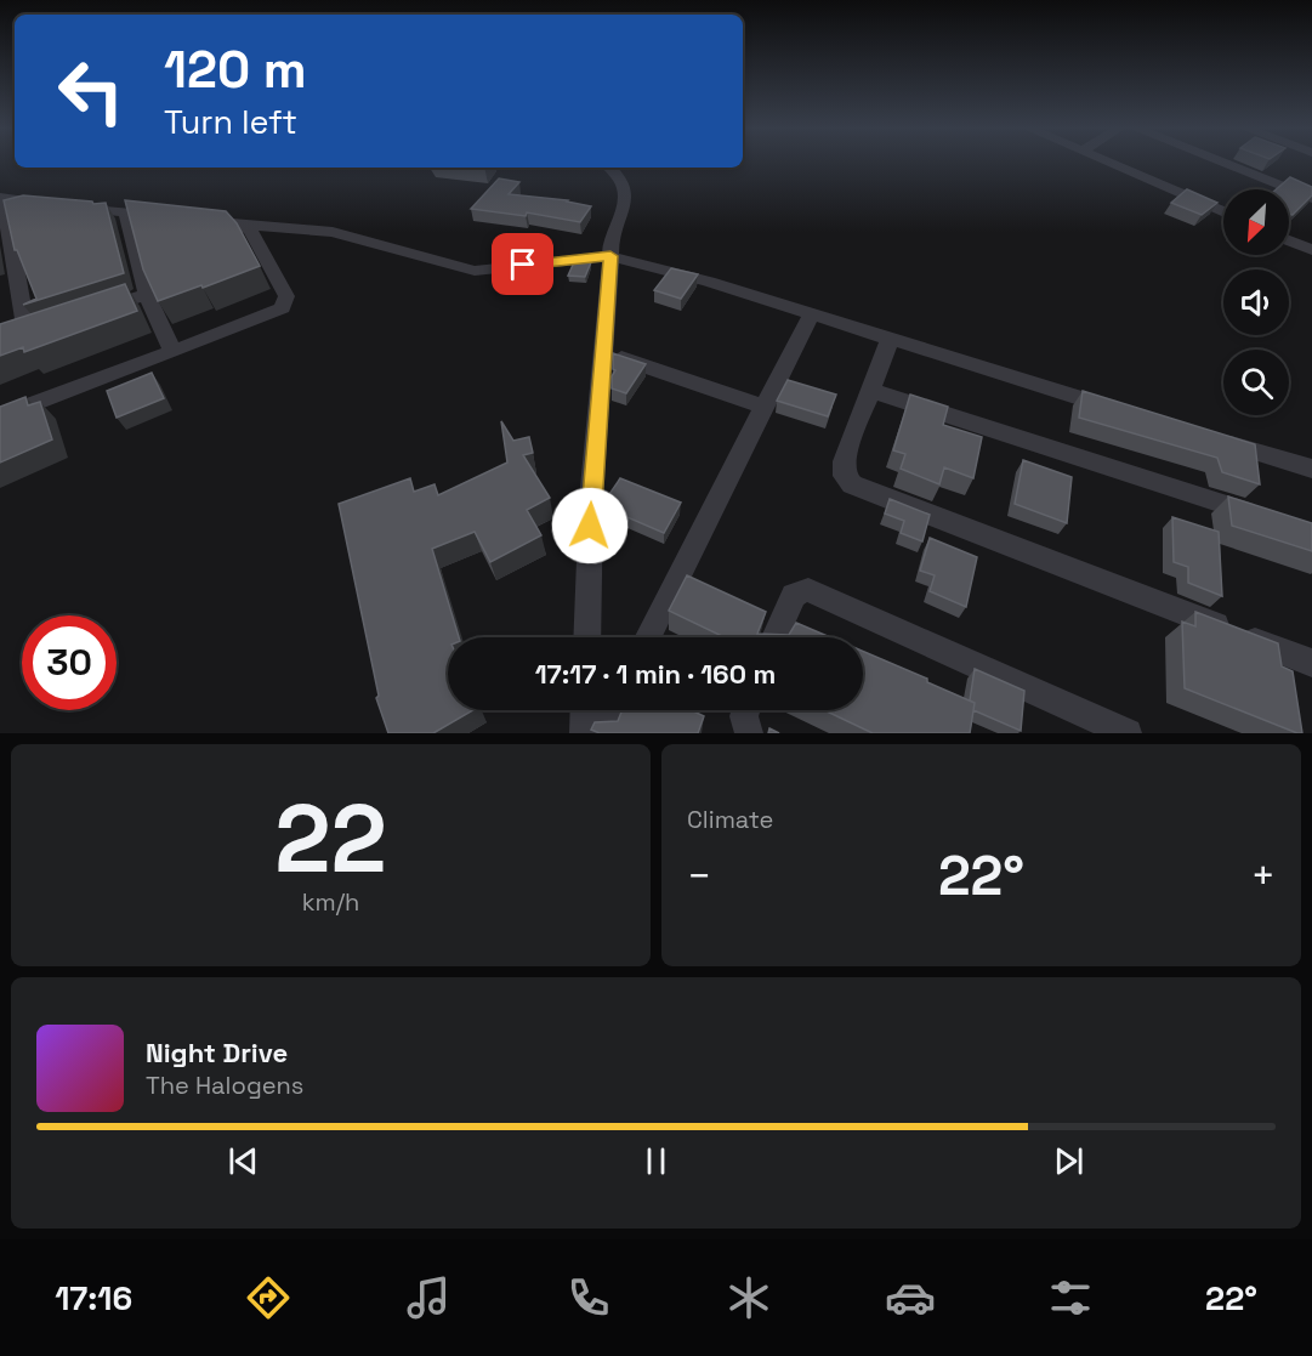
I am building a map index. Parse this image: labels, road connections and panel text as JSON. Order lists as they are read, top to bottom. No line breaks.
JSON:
{"north":"bottom left","page":{"turn":["120 m","Turn left"],"limit":"30","trip":"17:17 · 1 min · 160 m","tile":[["22","km/h"],"Climate"],"heat":["−","22°","+"],"song":["Night Drive","The Halogens"],"tabs":["17:16","22°"]}}
